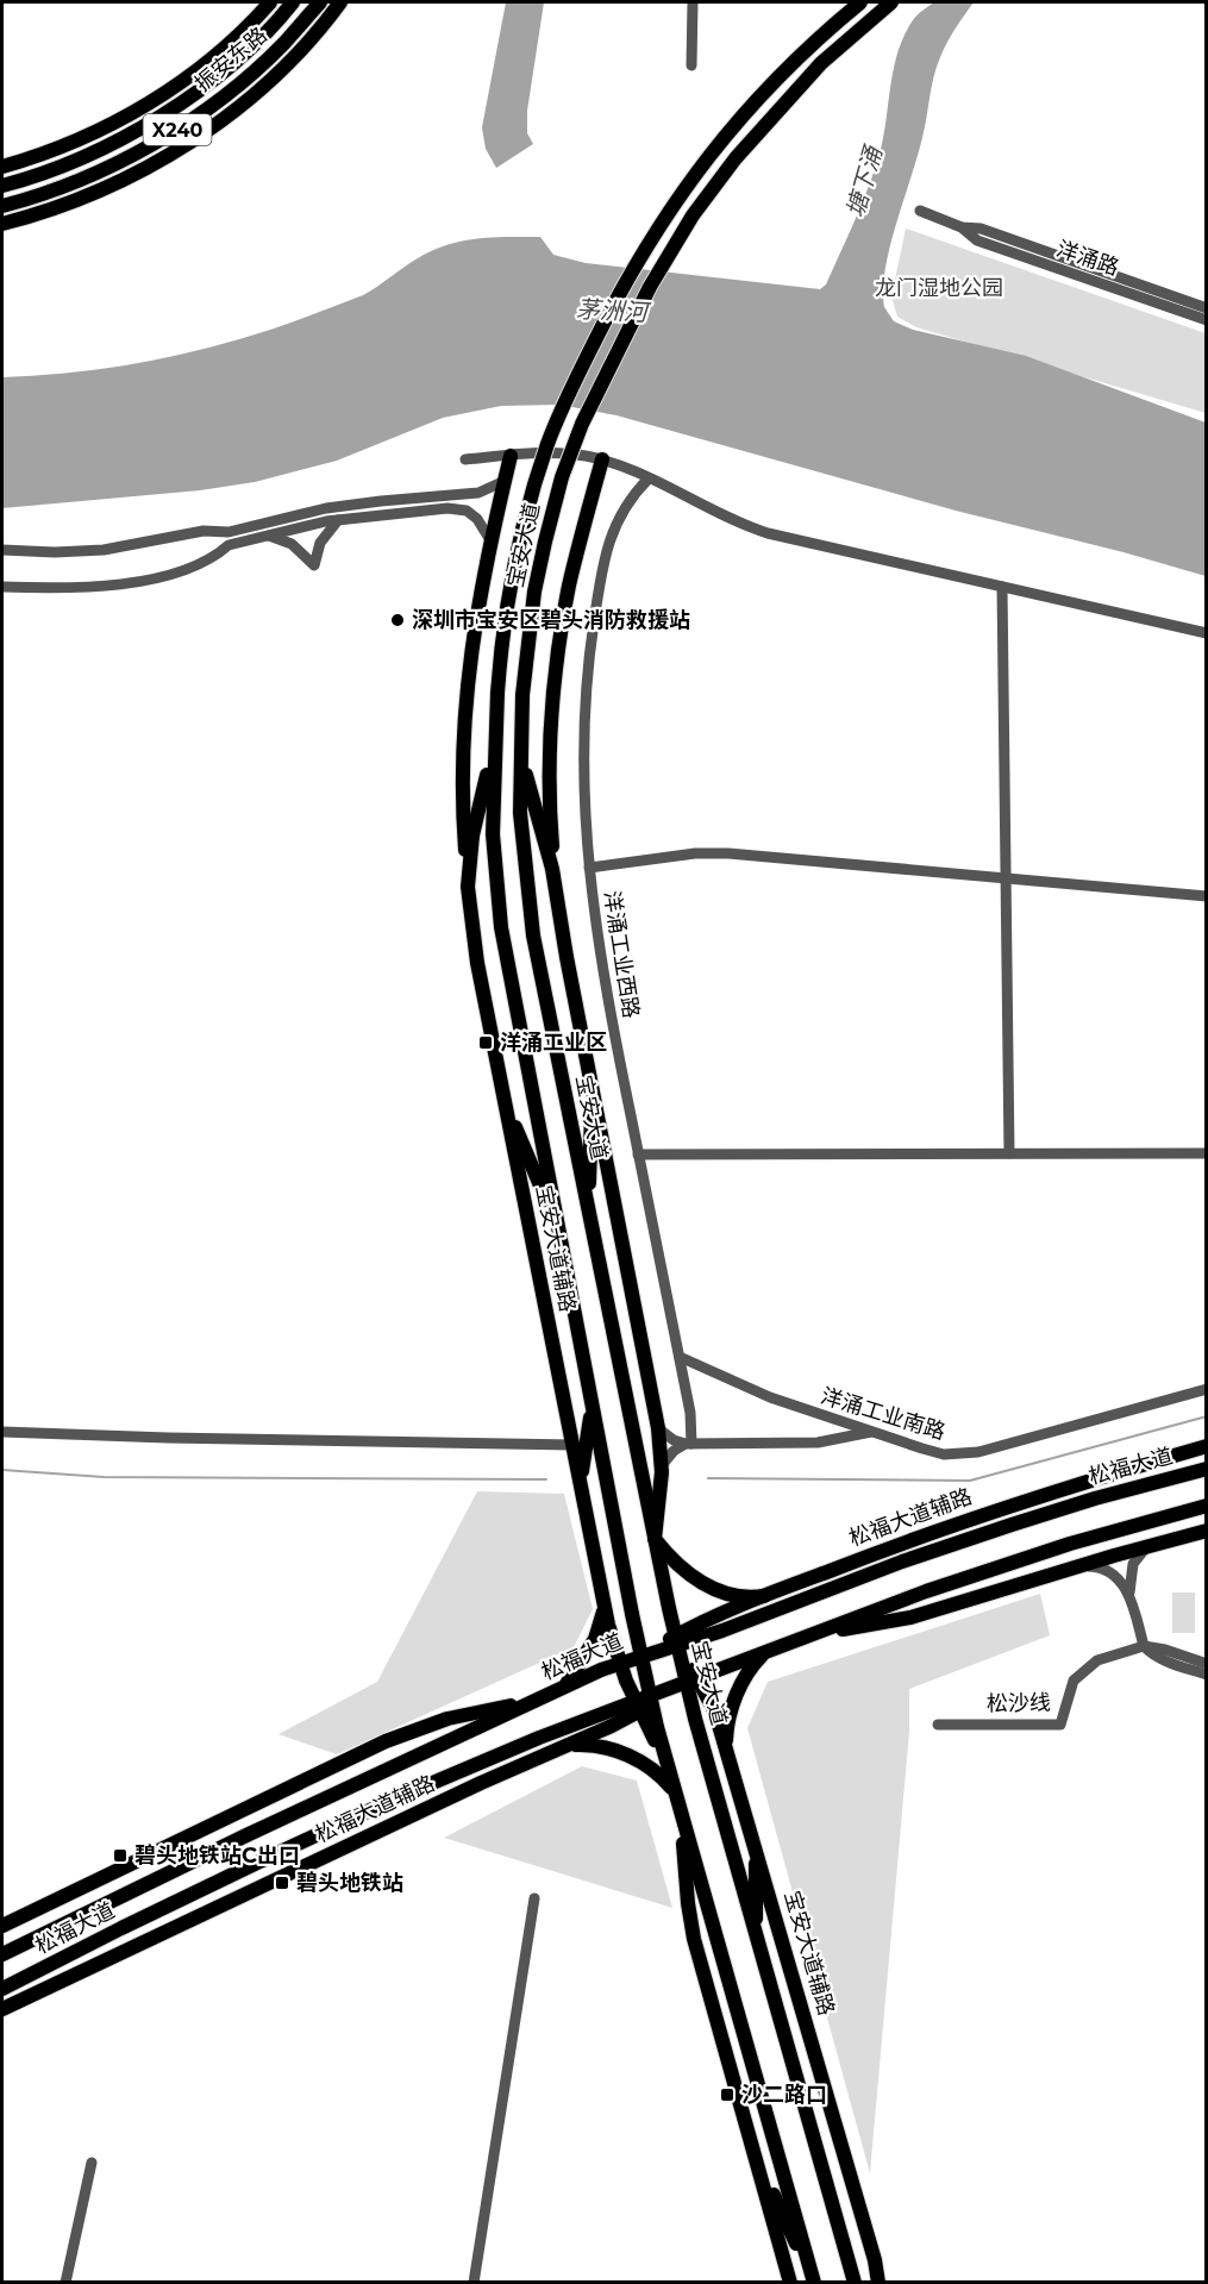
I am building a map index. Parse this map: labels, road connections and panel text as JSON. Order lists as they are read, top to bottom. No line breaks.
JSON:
{"streets":{"main road":["振安东路","X240","宝安大道","宝安大道辅路","松福大道","松福大道辅路"],"street":["洋涌路","洋涌工业西路","洋涌工业南路","松沙线"]},"crossings":[["宝安大道","宝安大道辅路"],["宝安大道","松福大道"],["宝安大道","松福大道辅路"],["洋涌工业西路","洋涌工业南路"],["宝安大道辅路","松福大道"],["宝安大道辅路","松福大道辅路"],["松福大道","松福大道辅路"]],"water":["塘下涌","茅洲河"],"parks":["龙门湿地公园"],"places":{"other":["深圳市宝安区碧头消防救援站"],"transit":["洋涌工业区","碧头地铁站C出口","碧头地铁站","沙二路口"]}}
